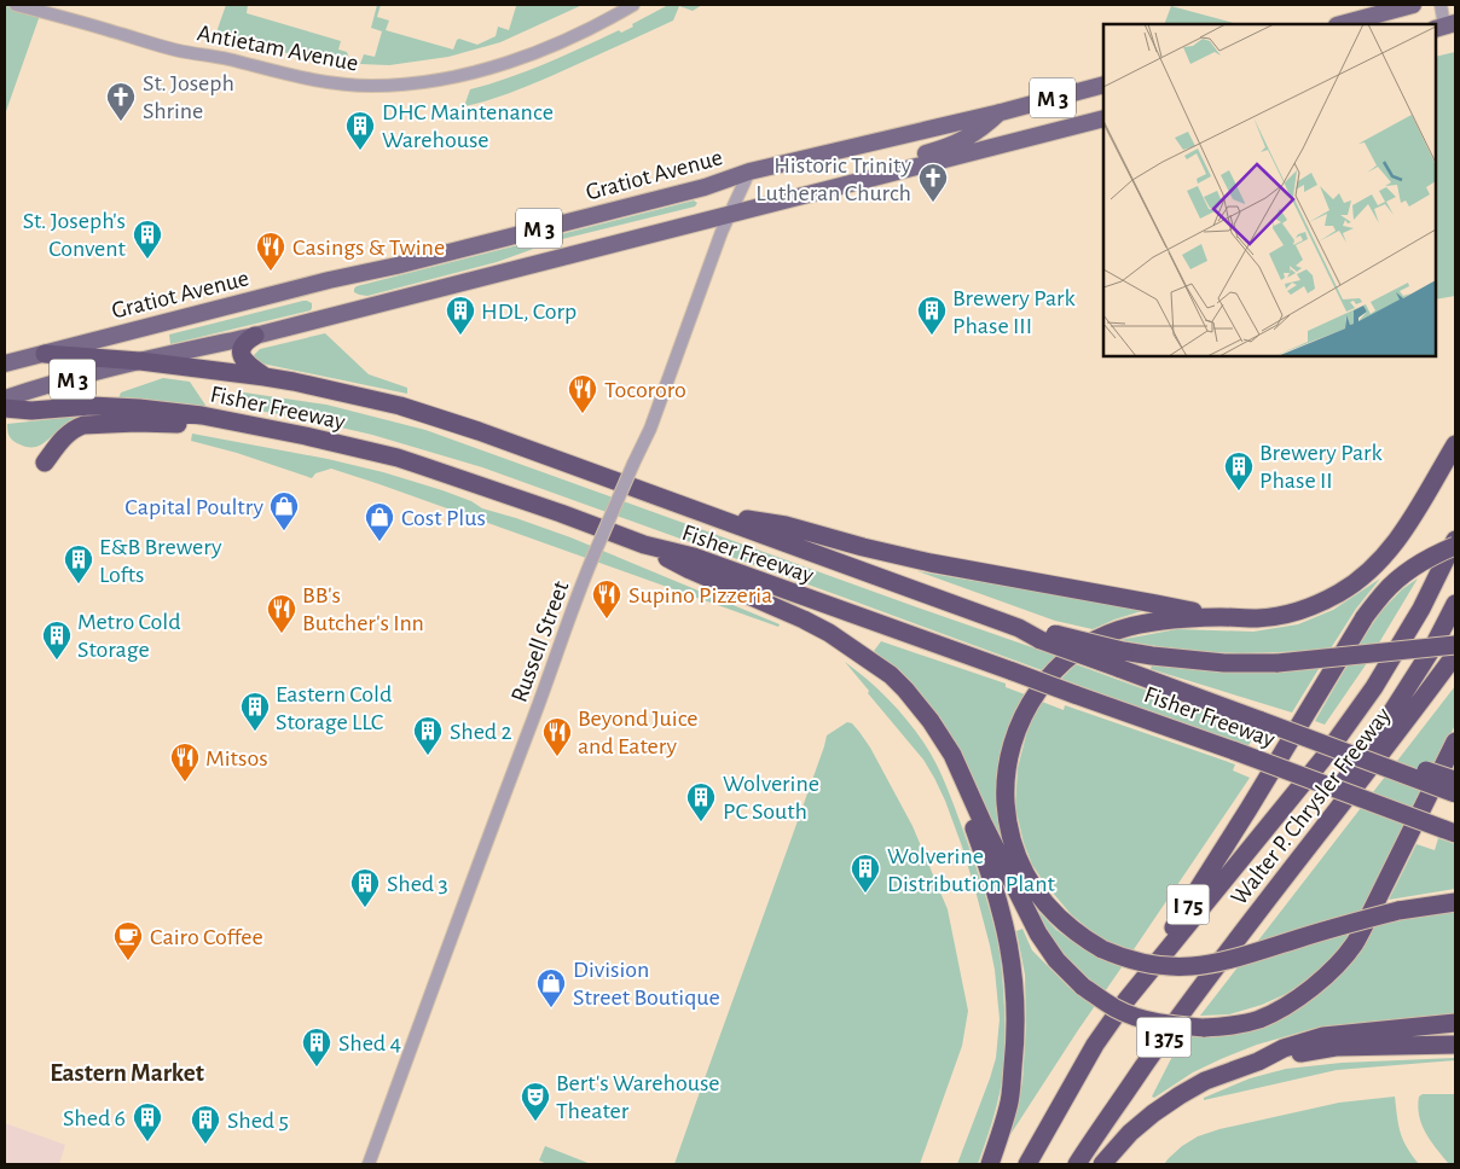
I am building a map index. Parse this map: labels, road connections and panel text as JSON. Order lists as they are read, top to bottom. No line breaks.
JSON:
{"streets":{"highway":["Fisher Freeway","Walter P. Chrysler Freeway","I 75","I 375"],"main road":["M 3","Gratiot Avenue"],"street":["Antietam Avenue","Russell Street"]},"crossings":[["M 3","Fisher Freeway"],["M 3","Russell Street"],["Gratiot Avenue","Fisher Freeway"],["Gratiot Avenue","Russell Street"],["Walter P. Chrysler Freeway","I 75"]],"districts":["Eastern Market"],"places":{"church":["St. Joseph Shrine","Historic Trinity Lutheran Church"],"building":["DHC Maintenance Warehouse","St. Joseph's Convent","HDL, Corp","Brewery Park Phase III","Brewery Park Phase II","E&B Brewery Lofts","Metro Cold Storage","Eastern Cold Storage LLC","Shed 2","Wolverine PC South","Wolverine Distribution Plant","Shed 3","Shed 4","Shed 6","Shed 5"],"restaurant":["Casings & Twine","Tocororo","Supino Pizzeria","BB's Butcher's Inn","Beyond Juice and Eatery","Mitsos"],"shop":["Capital Poultry","Cost Plus","Division Street Boutique"],"cafe":["Cairo Coffee"],"theatre":["Bert's Warehouse Theater"]}}
